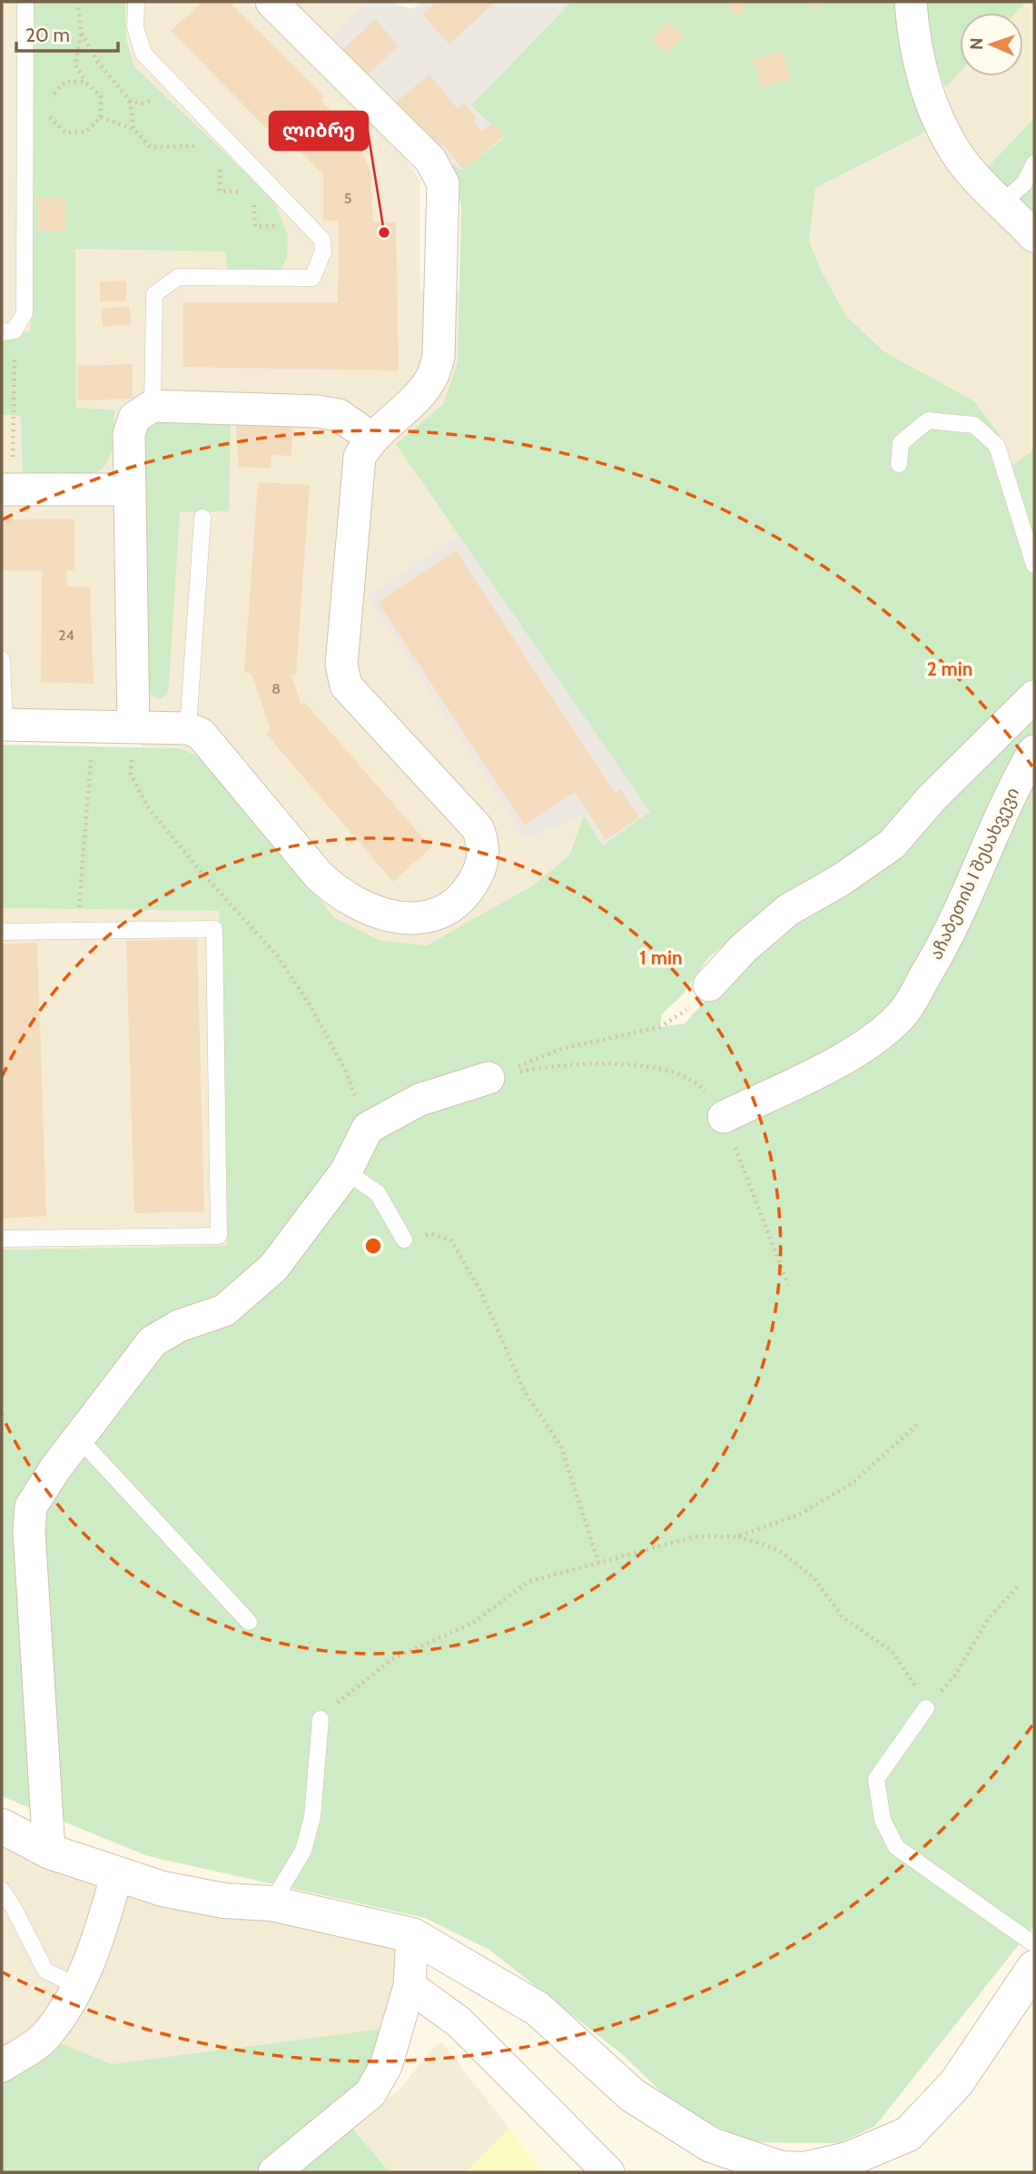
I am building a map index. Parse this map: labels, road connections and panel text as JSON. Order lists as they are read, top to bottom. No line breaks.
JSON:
{"streets":{"street":["აჩაბეთის I შესახვევი"]},"places":["ლიბრე"],"house_numbers":["5","24","8"],"scale_bar":"20 m","north":"left","rings":["2 min","1 min"]}
